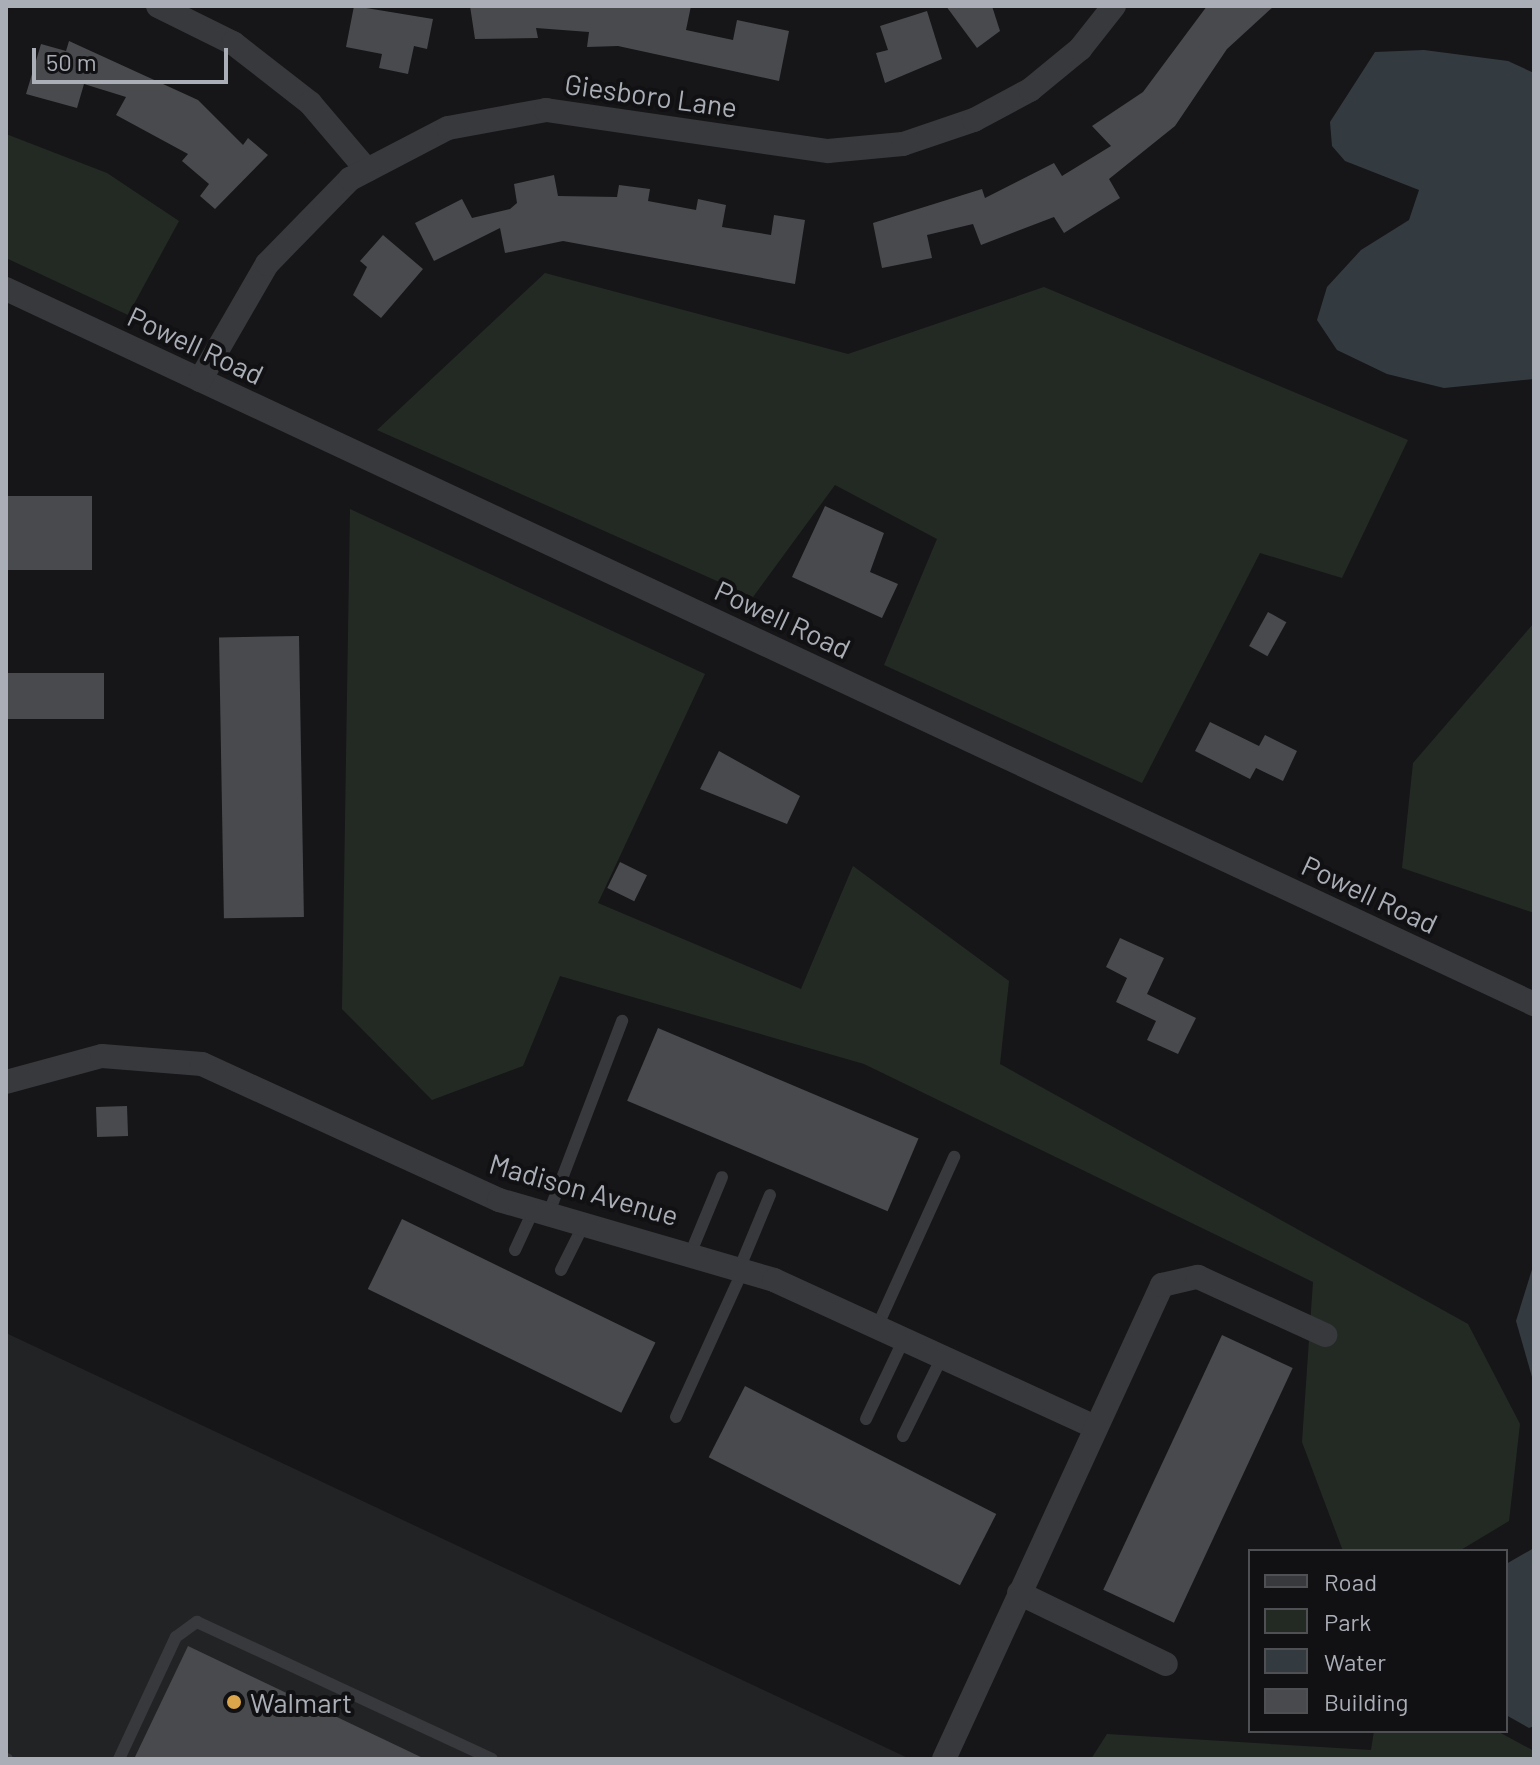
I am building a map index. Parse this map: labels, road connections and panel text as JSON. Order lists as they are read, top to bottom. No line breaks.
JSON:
{"streets":{"street":["Giesboro Lane","Powell Road","Madison Avenue"]},"crossings":[["Giesboro Lane","Powell Road"]],"places":["Walmart"],"legend":["Road","Park","Water","Building"],"scale_bar":"50 m"}
